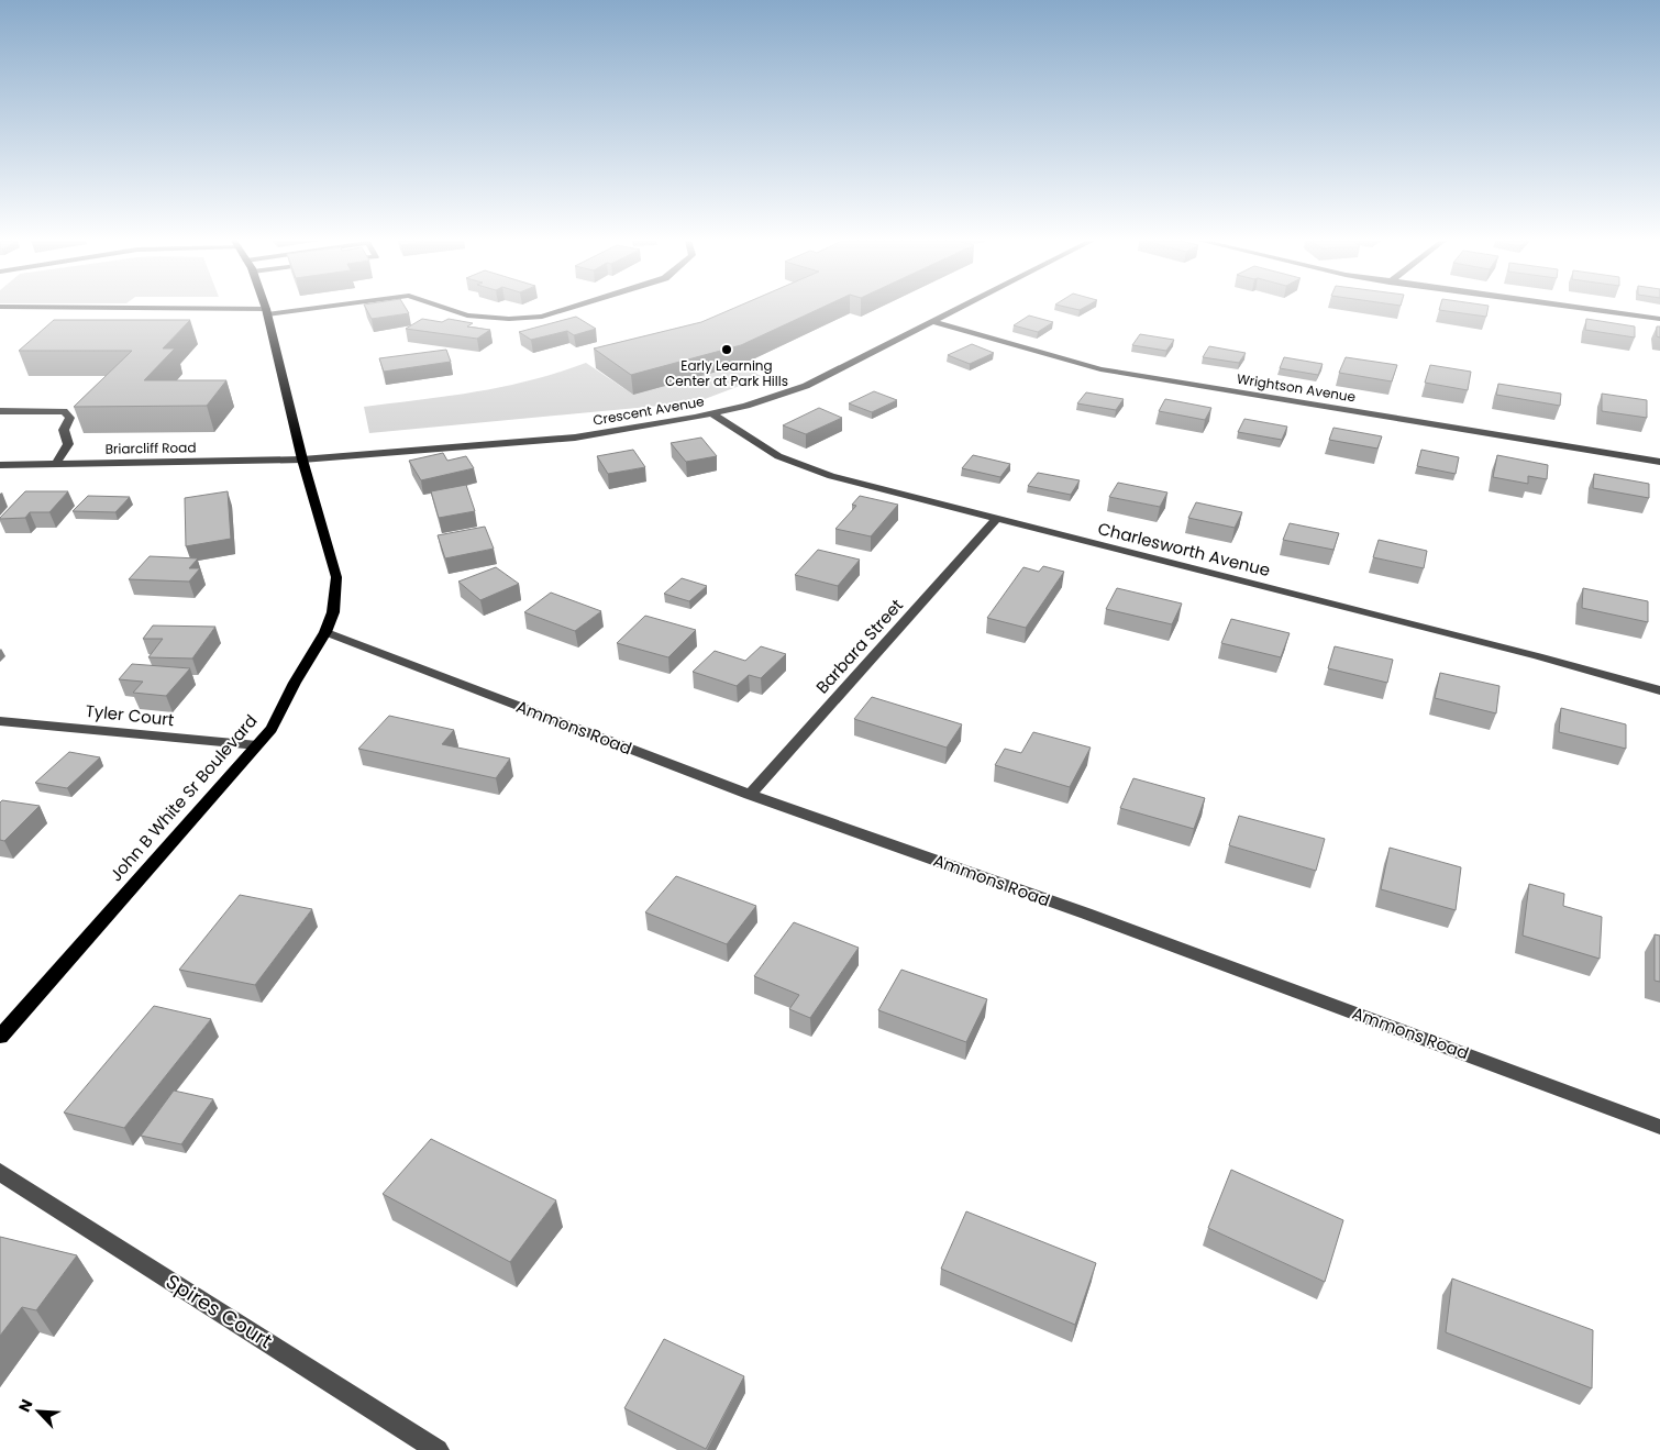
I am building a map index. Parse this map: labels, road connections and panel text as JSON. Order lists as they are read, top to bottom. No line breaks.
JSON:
{"streets":{"main road":["John B White Sr Boulevard"],"street":["Wrightson Avenue","Crescent Avenue","Briarcliff Road","Charlesworth Avenue","Barbara Street","Tyler Court","Ammons Road","Spires Court"]},"crossings":[["Wrightson Avenue","Crescent Avenue"],["Crescent Avenue","Briarcliff Road"],["Crescent Avenue","Charlesworth Avenue"],["Crescent Avenue","John B White Sr Boulevard"],["Briarcliff Road","John B White Sr Boulevard"],["Charlesworth Avenue","Barbara Street"],["Barbara Street","Ammons Road"],["Tyler Court","John B White Sr Boulevard"],["Ammons Road","John B White Sr Boulevard"]],"places":["Early Learning Center at Park Hills"],"north":"top left"}
